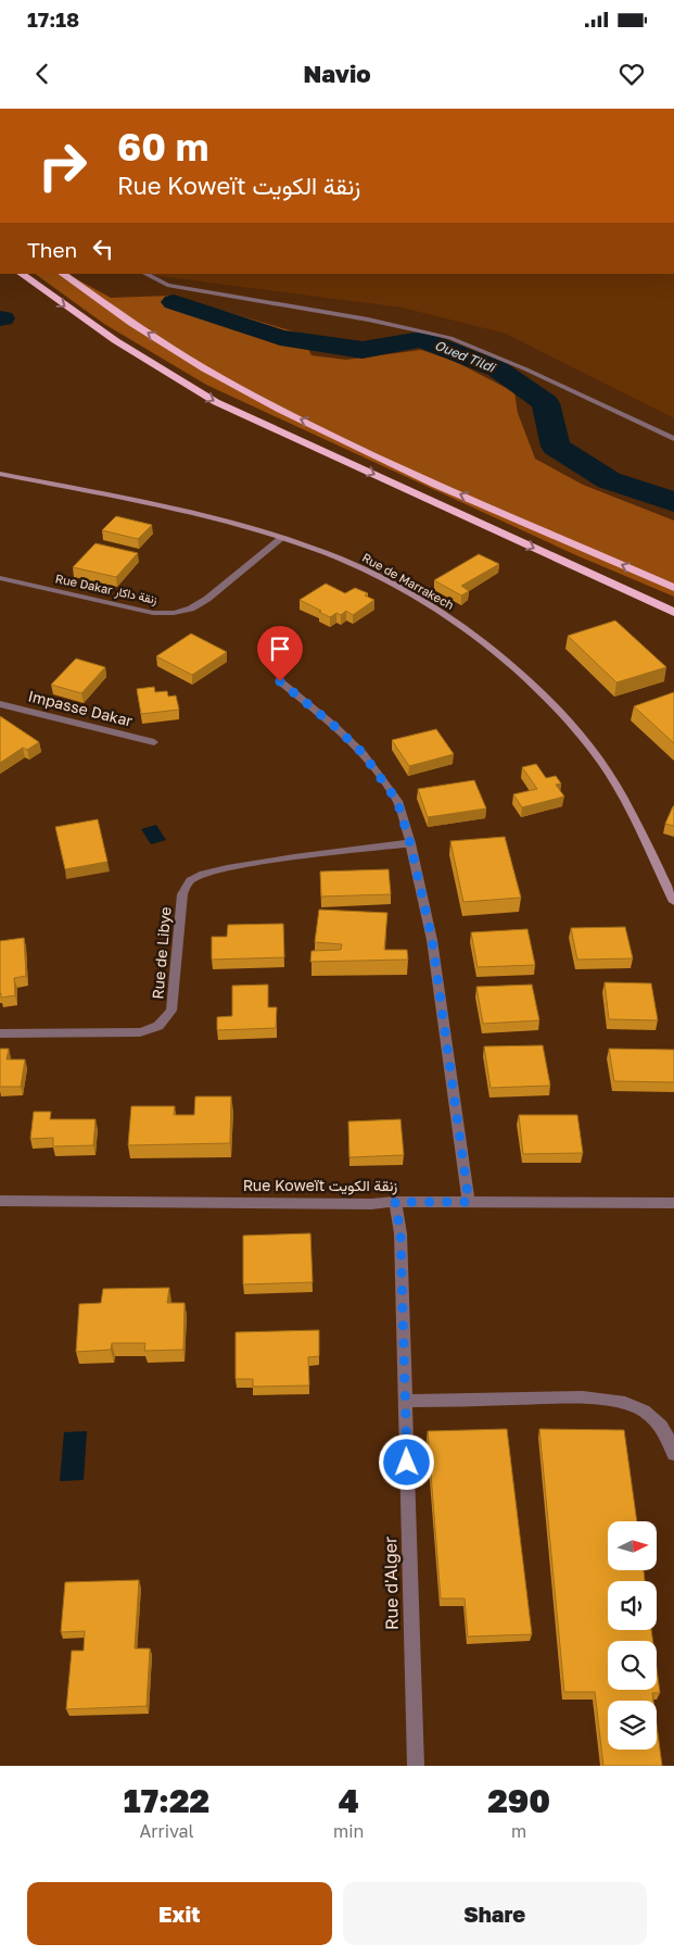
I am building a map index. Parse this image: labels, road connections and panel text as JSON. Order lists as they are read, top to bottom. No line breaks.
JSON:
{"streets":{"street":["Rue de Marrakech","Rue Dakar زنقة داكار","Impasse Dakar","Rue de Libye","Rue Koweït زنقة الكويت","Rue d'Alger"]},"crossings":[["Rue de Marrakech","Rue Dakar زنقة داكار"],["Rue Koweït زنقة الكويت","Rue d'Alger"]],"water":["Oued Tildi"],"north":"right","page":{"status":"17:18","header":"Navio","turn":["60 m","Rue Koweït زنقة الكويت"],"then":"Then","eta":["17:22","Arrival","4","min","290","m"],"buttons":["Exit","Share"]}}
